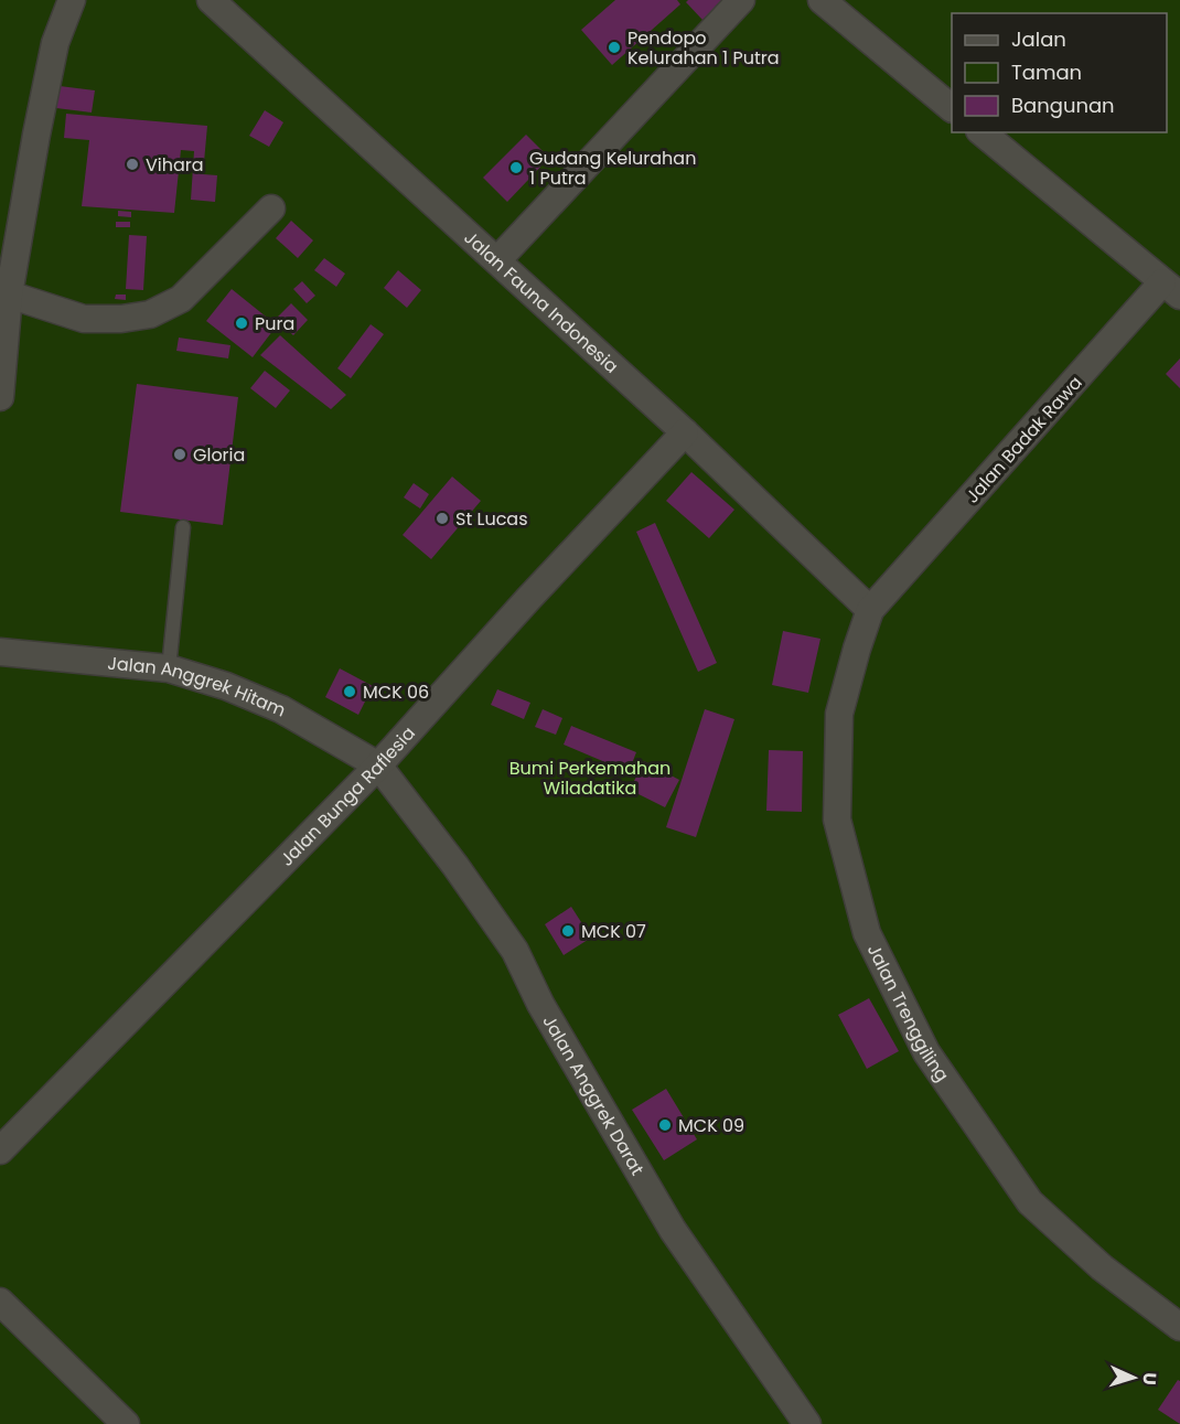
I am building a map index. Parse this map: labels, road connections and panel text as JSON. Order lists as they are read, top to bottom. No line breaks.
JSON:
{"streets":{"street":["Jalan Fauna Indonesia","Jalan Badak Rawa","Jalan Anggrek Hitam","Jalan Bunga Raflesia","Jalan Trenggiling","Jalan Anggrek Darat"]},"crossings":[["Jalan Fauna Indonesia","Jalan Badak Rawa"],["Jalan Fauna Indonesia","Jalan Bunga Raflesia"],["Jalan Fauna Indonesia","Jalan Trenggiling"],["Jalan Badak Rawa","Jalan Trenggiling"],["Jalan Anggrek Hitam","Jalan Bunga Raflesia"],["Jalan Anggrek Hitam","Jalan Anggrek Darat"],["Jalan Bunga Raflesia","Jalan Anggrek Darat"]],"parks":["Bumi Perkemahan Wiladatika"],"places":["Pendopo Kelurahan 1 Putra","Vihara","Gudang Kelurahan 1 Putra","Pura","Gloria","St Lucas","MCK 06","MCK 07","MCK 09"],"legend":["Jalan","Taman","Bangunan"],"north":"right"}
